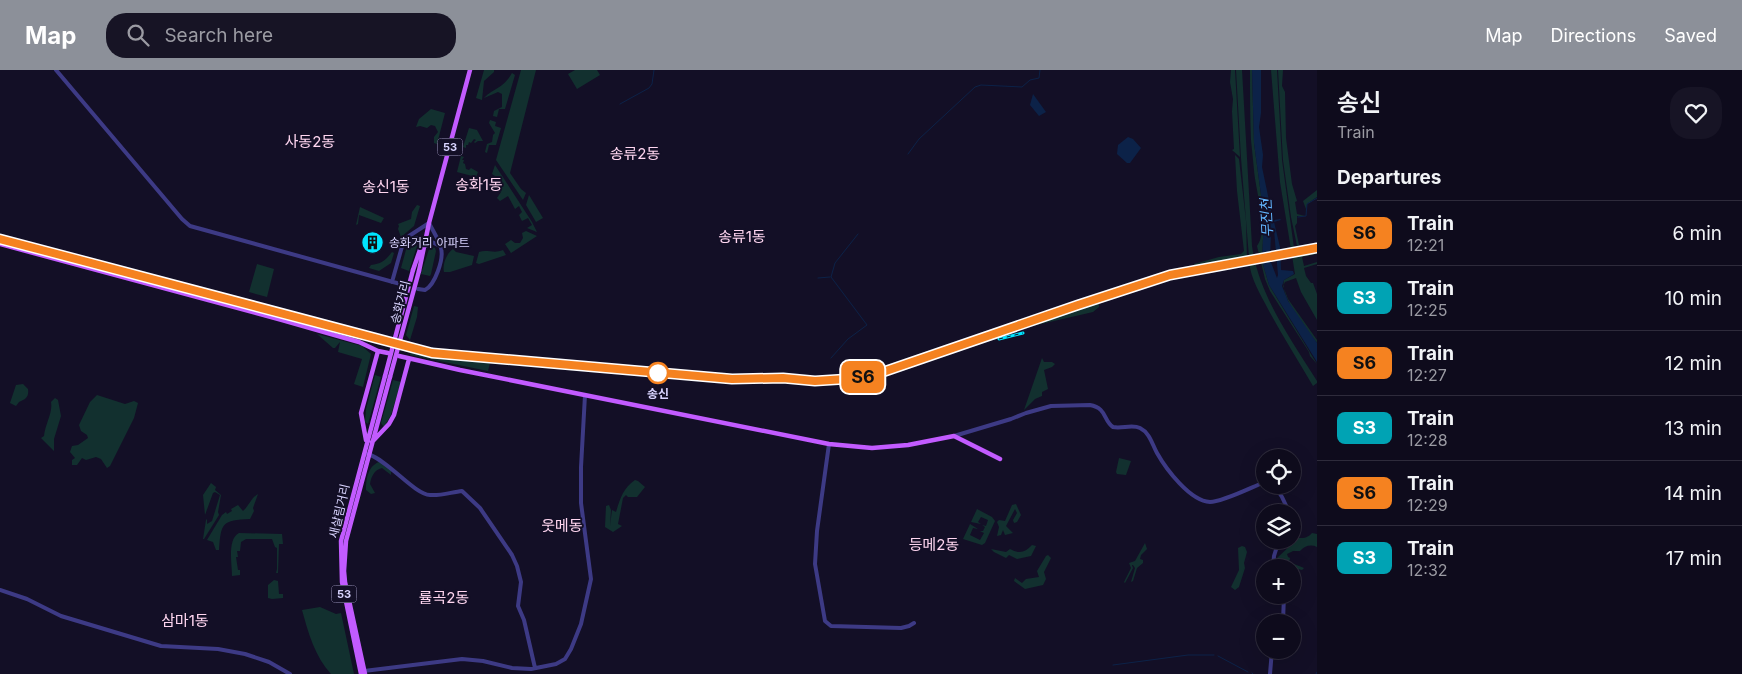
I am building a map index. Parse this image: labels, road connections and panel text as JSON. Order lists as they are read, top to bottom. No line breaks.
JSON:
{"streets":{"main road":["53","송화거리","새살림거리"]},"crossings":[["송화거리","새살림거리"]],"districts":["사동2동","송류2동","송화1동","송신1동","송류1동","웃메동","등메2동","률곡2동","삼마1동"],"water":["무진천"],"places":{"building":["송화거리 아파트"],"other":["송신"]},"page":{"header":"Map","search":"Search here","nav":["Map","Directions","Saved"],"on_map":"S6","heading":[["송신","Train"],"Departures"],"list":[{"mark":"S6","name":"Train","note":"12:21","value":"6 min"},{"mark":"S3","name":"Train","note":"12:25","value":"10 min"},{"mark":"S6","name":"Train","note":"12:27","value":"12 min"},{"mark":"S3","name":"Train","note":"12:28","value":"13 min"},{"mark":"S6","name":"Train","note":"12:29","value":"14 min"},{"mark":"S3","name":"Train","note":"12:32","value":"17 min"}],"map_buttons":["+","−"]}}
